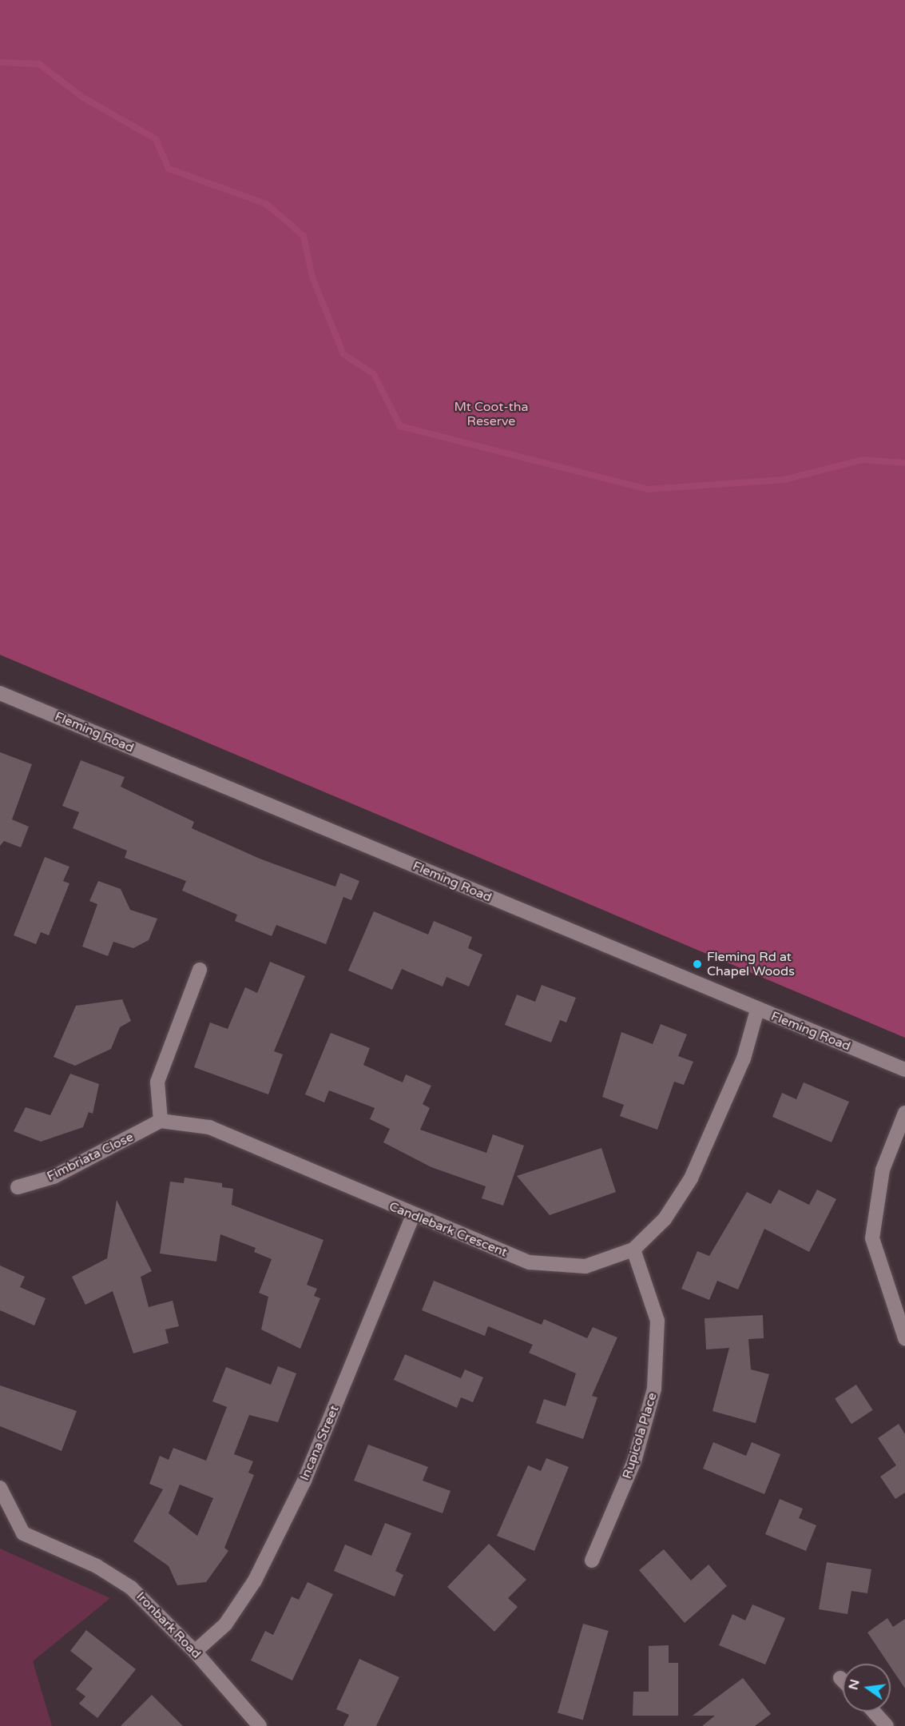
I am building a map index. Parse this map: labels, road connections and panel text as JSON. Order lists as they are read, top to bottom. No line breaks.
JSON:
{"streets":{"street":["Fleming Road","Fimbriata Close","Candlebark Crescent","Rupicola Place","Incana Street","Ironbark Road"]},"crossings":[["Fleming Road","Candlebark Crescent"],["Fimbriata Close","Candlebark Crescent"],["Candlebark Crescent","Rupicola Place"],["Candlebark Crescent","Incana Street"],["Incana Street","Ironbark Road"]],"parks":["Mt Coot-tha Reserve"],"places":["Fleming Rd at Chapel Woods"],"north":"left"}
